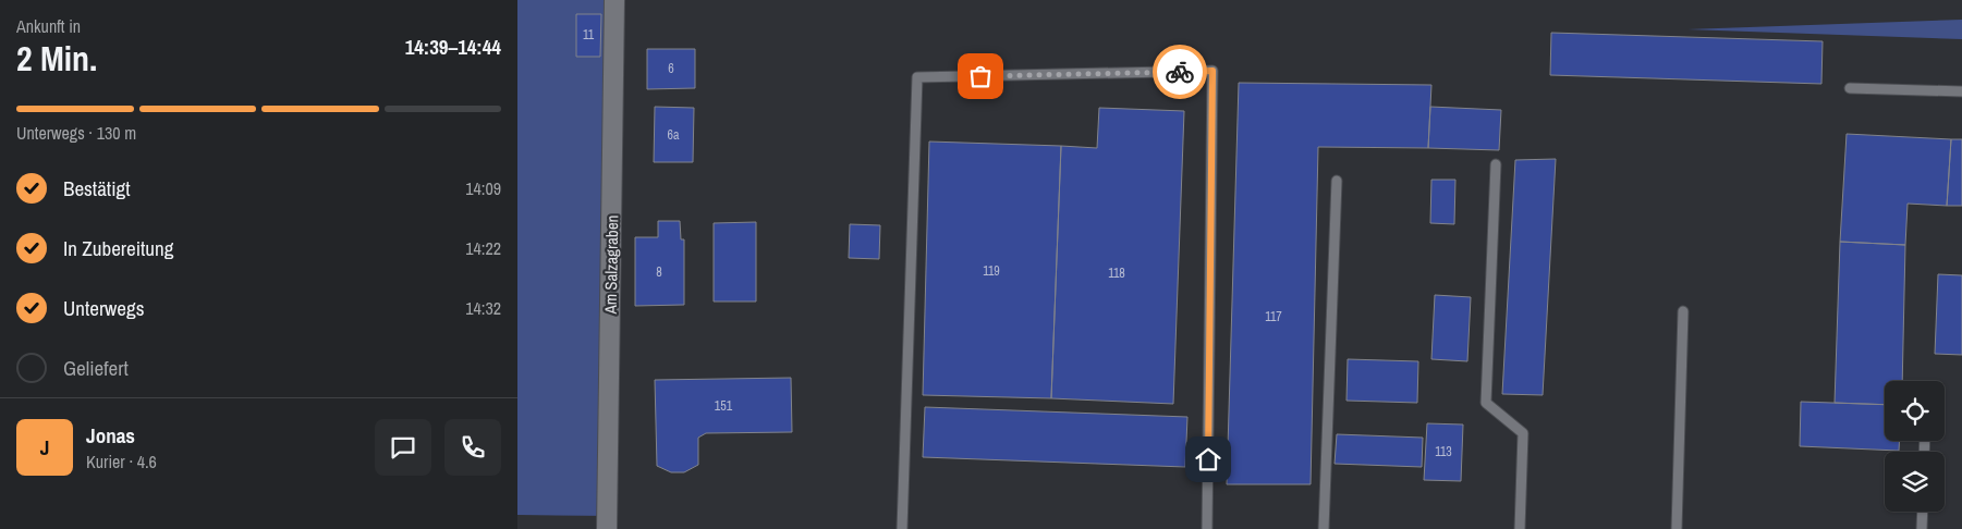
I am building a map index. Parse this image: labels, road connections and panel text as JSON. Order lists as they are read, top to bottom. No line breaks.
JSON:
{"streets":{"street":["Am Salzagraben"]},"house_numbers":["11","6","6a","119","8","118","117","151","113"],"page":{"heading":["2 Min.","Ankunft in","14:39–14:44"],"panel":["Jonas","Kurier · 4.6"],"bar":"Unterwegs · 130 m","list":[["Bestätigt","14:09"],["In Zubereitung","14:22"],["Unterwegs","14:32"],"Geliefert"],"round":"J"}}
